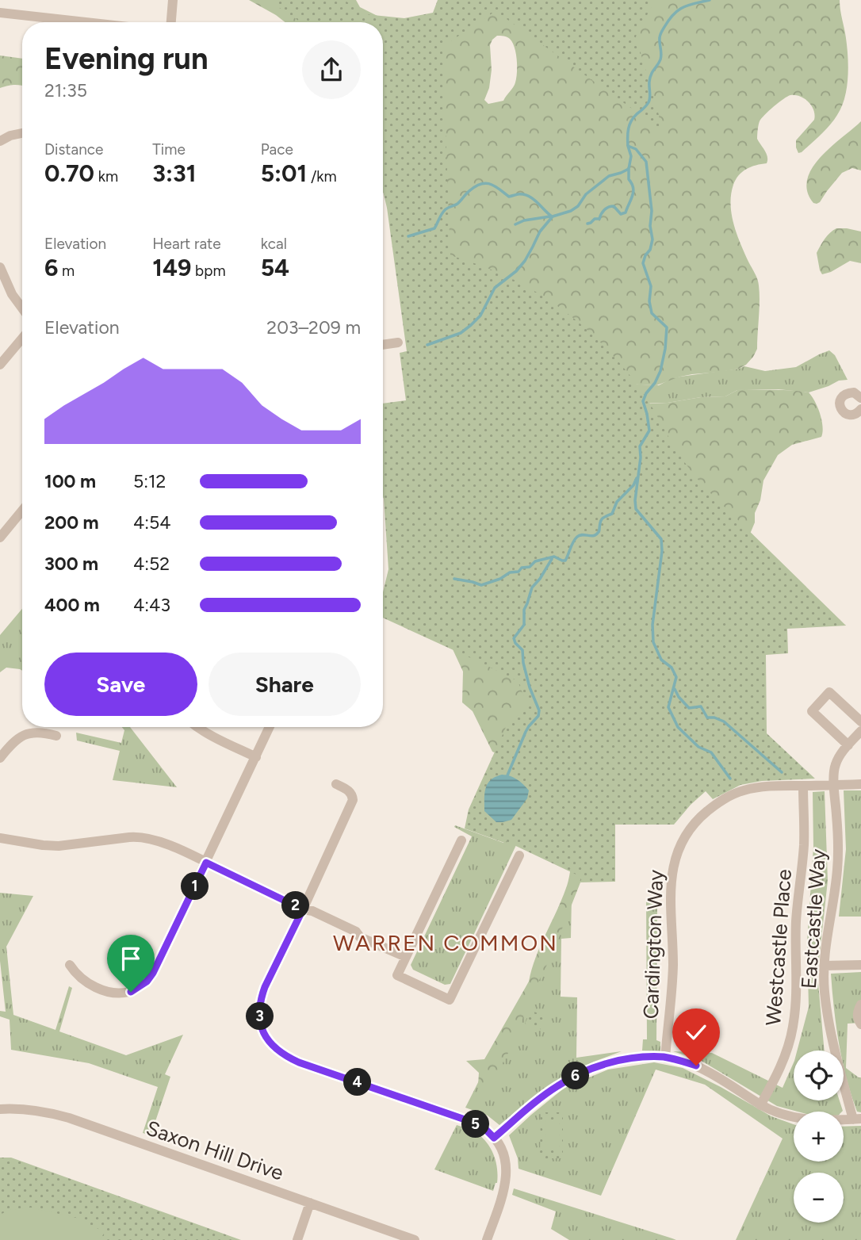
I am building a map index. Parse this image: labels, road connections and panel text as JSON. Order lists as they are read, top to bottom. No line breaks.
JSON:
{"streets":{"street":["Eastcastle Way","Cardington Way","Westcastle Place","Saxon Hill Drive"]},"crossings":[["Eastcastle Way","Cardington Way"],["Cardington Way","Westcastle Place"]],"districts":["WARREN COMMON"],"page":{"heading":["Evening run","21:35"],"stats":[["Distance","0.70 km"],["Time","3:31"],["Pace","5:01 /km"],["Elevation","6 m"],["Heart rate","149 bpm"],["kcal","54"]],"chart":["Elevation","203–209 m"],"list":[{"name":"100 m","note":"5:12"},{"name":"200 m","note":"4:54"},{"name":"300 m","note":"4:52"},{"name":"400 m","note":"4:43"}],"buttons":["Save","Share"],"pins":["1","2","3","6","4","5"],"map_buttons":["+","−"]}}
